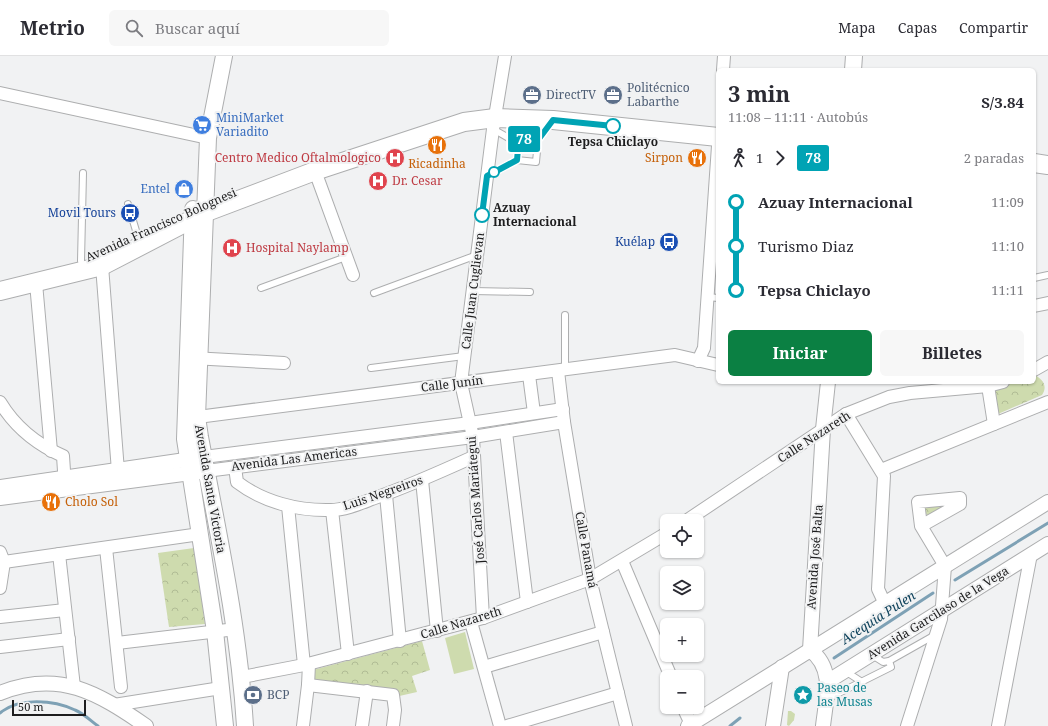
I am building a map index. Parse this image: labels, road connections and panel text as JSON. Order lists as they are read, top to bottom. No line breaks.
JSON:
{"streets":{"main road":["Avenida Francisco Bolognesi","Avenida Santa Victoria"],"street":["Calle Juan Cuglievan","Calle Junín","Calle Nazareth","Avenida Las Americas","Luis Negreiros","José Carlos Mariátegui","Calle Panamá","Avenida José Balta","Avenida Garcilaso de la Vega"]},"crossings":[["Avenida Francisco Bolognesi","Calle Juan Cuglievan"],["Avenida Francisco Bolognesi","Avenida Santa Victoria"],["Calle Juan Cuglievan","Calle Junín"],["Calle Juan Cuglievan","José Carlos Mariátegui"],["Calle Junín","Avenida Santa Victoria"],["Calle Junín","José Carlos Mariátegui"],["Calle Junín","Calle Panamá"],["Calle Nazareth","Avenida Santa Victoria"],["Calle Nazareth","José Carlos Mariátegui"],["Calle Nazareth","Calle Panamá"],["Calle Nazareth","Avenida José Balta"],["Avenida Las Americas","Avenida Santa Victoria"],["Avenida Las Americas","Luis Negreiros"],["Avenida Las Americas","José Carlos Mariátegui"],["Avenida Las Americas","Calle Panamá"],["Luis Negreiros","José Carlos Mariátegui"]],"water":["Acequia Pulen"],"places":{"office":["DirectTV","Politécnico Labarthe"],"supermarket":["MiniMarket Variadito"],"other":["Tepsa Chiclayo","Azuay Internacional"],"restaurant":["Ricadinha","Sirpon","Cholo Sol"],"hospital":["Centro Medico Oftalmologico","Dr. Cesar","Hospital Naylamp"],"shop":["Entel"],"bus stop":["Movil Tours","Kuélap"],"bank":["BCP"],"place":["Paseo de las Musas"]},"lines":["bus line 78"],"scale_bar":"50 m","page":{"header":"Metrio","search":"Buscar aquí","nav":["Mapa","Capas","Compartir"],"on_map":"78","heading":["3 min","11:08 – 11:11 · Autobús","S/3.84"],"legs":["1","78","2 paradas"],"list":[{"name":"Azuay Internacional","value":"11:09"},{"name":"Turismo Diaz","value":"11:10"},{"name":"Tepsa Chiclayo","value":"11:11"}],"buttons":["Iniciar","Billetes"],"map_buttons":["+","−"],"scale":"50 m"}}
